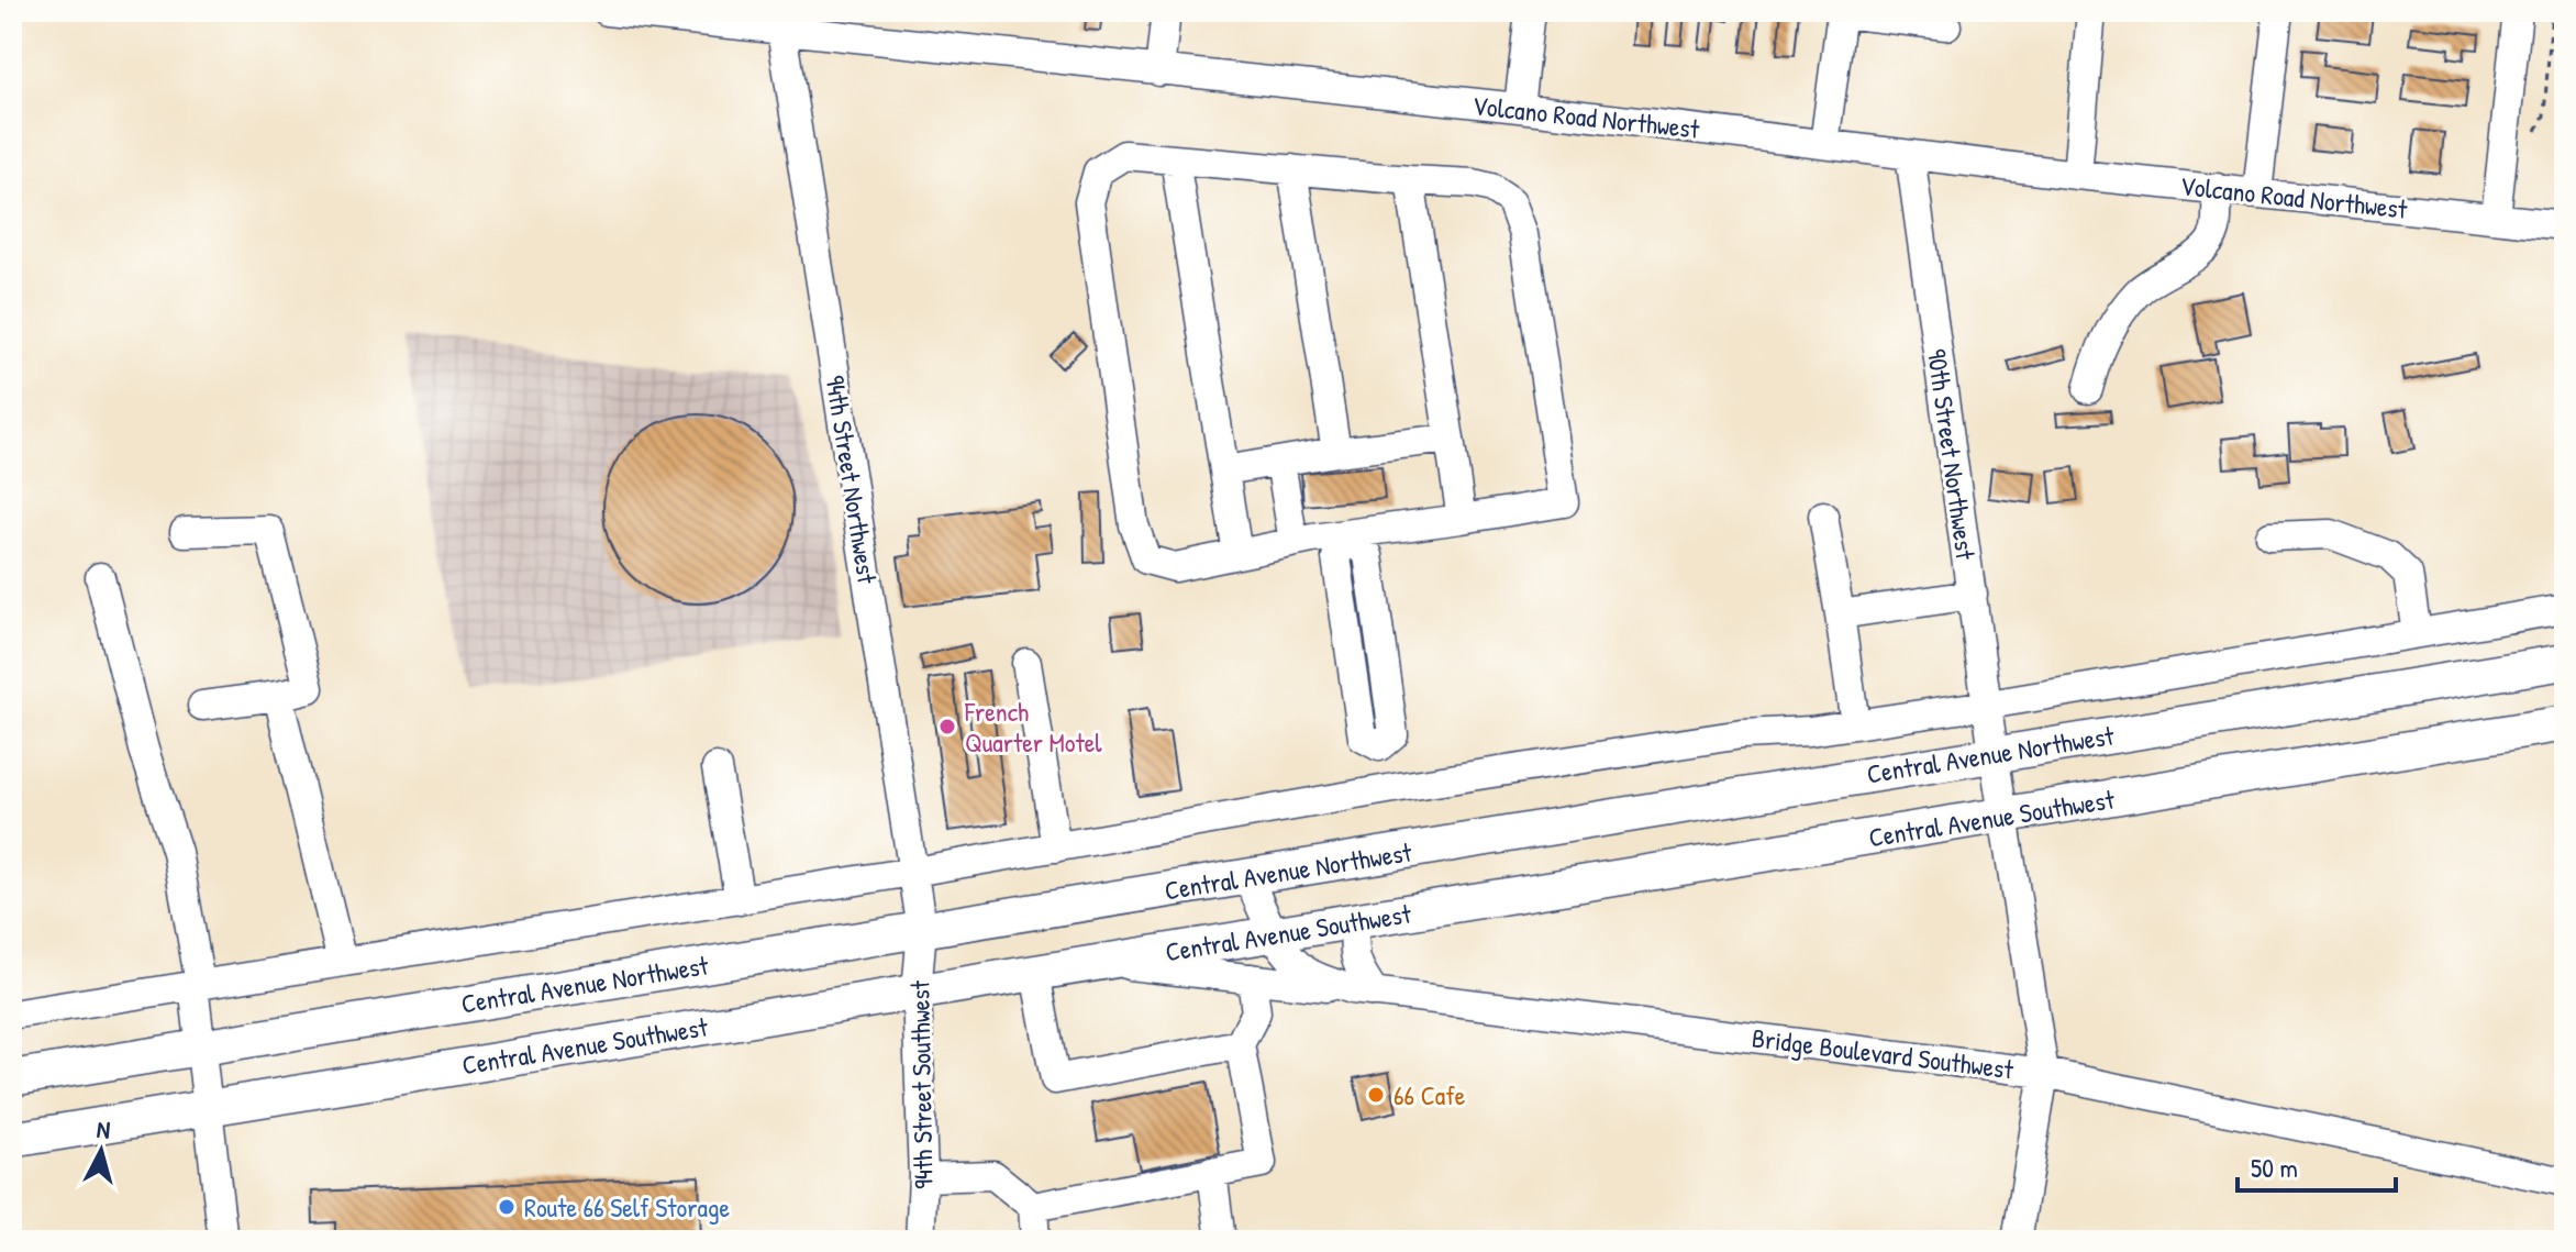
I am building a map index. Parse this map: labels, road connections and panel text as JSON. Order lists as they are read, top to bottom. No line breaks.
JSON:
{"streets":{"main road":["Central Avenue Northwest","Central Avenue Southwest"],"street":["Volcano Road Northwest","90th Street Northwest","94th Street Northwest","Bridge Boulevard Southwest","94th Street Southwest"]},"crossings":[["Volcano Road Northwest","90th Street Northwest"],["Volcano Road Northwest","94th Street Northwest"],["90th Street Northwest","Central Avenue Northwest"],["90th Street Northwest","Central Avenue Southwest"],["90th Street Northwest","Bridge Boulevard Southwest"],["94th Street Northwest","Central Avenue Northwest"],["94th Street Northwest","94th Street Southwest"],["Central Avenue Northwest","Bridge Boulevard Southwest"],["Central Avenue Northwest","94th Street Southwest"],["Central Avenue Southwest","Bridge Boulevard Southwest"],["Central Avenue Southwest","94th Street Southwest"]],"places":["French Quarter Motel","66 Cafe","Route 66 Self Storage"],"scale_bar":"50 m","north":"top"}
